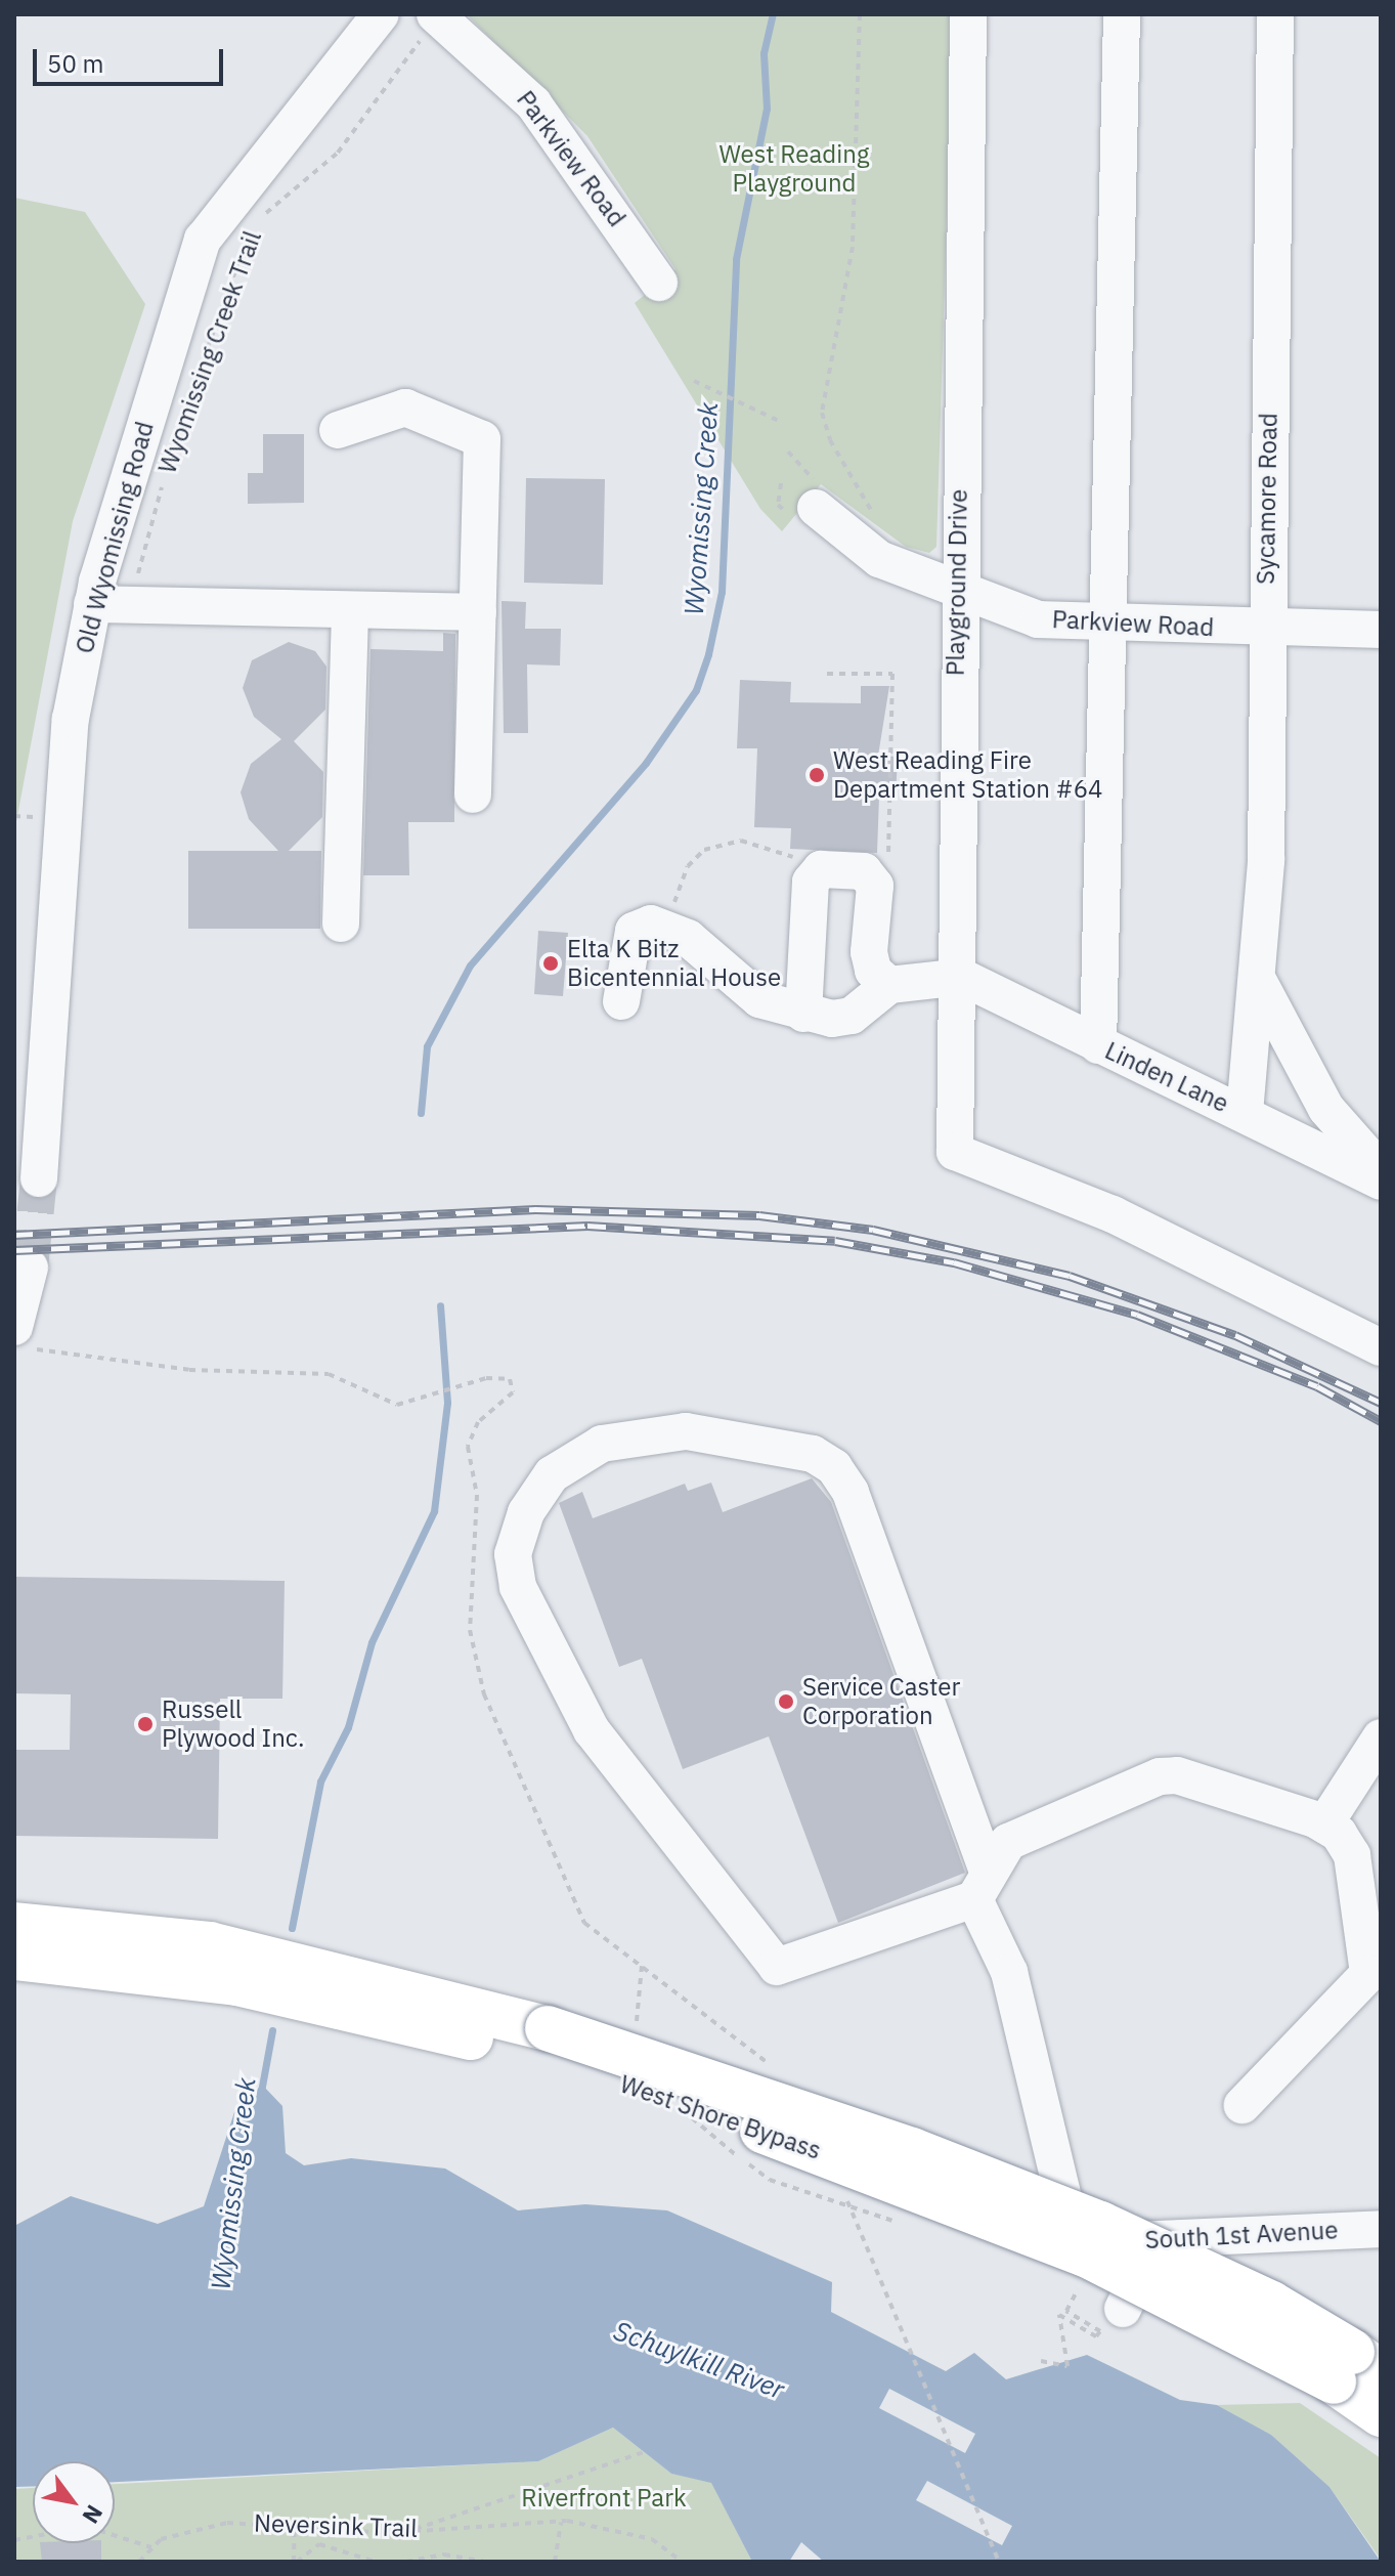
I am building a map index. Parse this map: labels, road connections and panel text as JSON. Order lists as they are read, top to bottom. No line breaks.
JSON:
{"streets":{"highway":["West Shore Bypass"],"street":["Parkview Road","Sycamore Road","Old Wyomissing Road","Playground Drive","Linden Lane","South 1st Avenue"],"path":["Wyomissing Creek Trail","Neversink Trail"]},"crossings":[["Parkview Road","Wyomissing Creek Trail"],["Parkview Road","Sycamore Road"],["Parkview Road","Playground Drive"],["Sycamore Road","Linden Lane"],["Playground Drive","Linden Lane"]],"water":["Wyomissing Creek","Schuylkill River"],"parks":["West Reading Playground","Riverfront Park"],"places":["West Reading Fire Department Station #64","Elta K Bitz Bicentennial House","Service Caster Corporation","Russell Plywood Inc."],"scale_bar":"50 m","north":"bottom right"}
